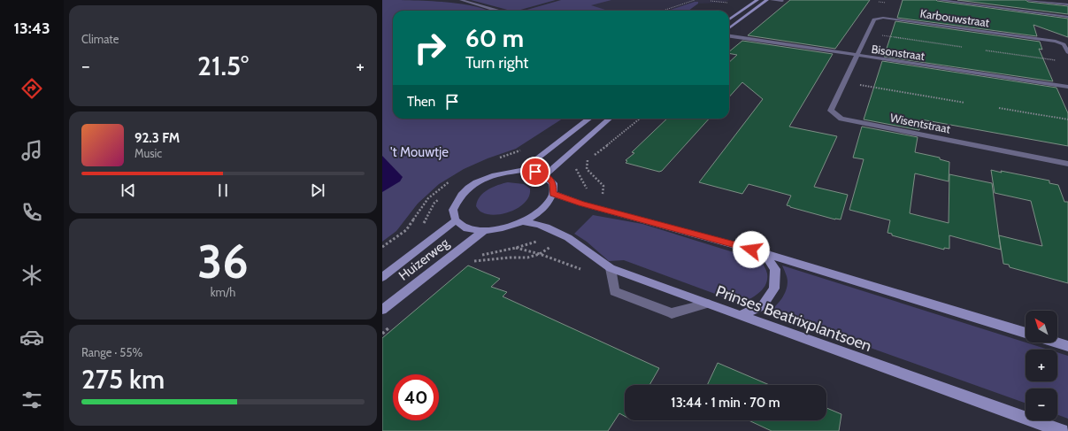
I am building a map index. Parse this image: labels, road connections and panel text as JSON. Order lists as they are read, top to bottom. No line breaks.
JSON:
{"streets":{"main road":["Huizerweg","Prinses Beatrixplantsoen"],"street":["Karbouwstraat","Bisonstraat","Wisentstraat"]},"crossings":[["Karbouwstraat","Bisonstraat"],["Karbouwstraat","Wisentstraat"],["Bisonstraat","Wisentstraat"]],"parks":["'t Mouwtje"],"north":"top left","page":{"tabs":"13:43","tile":["Climate",["36","km/h"],["Range · 55%","275 km"]],"turn":["60 m","Turn right"],"heat":["−","21.5°","+"],"then":"Then","song":["92.3 FM","Music"],"map_buttons":["+","−"],"limit":"40","trip":"13:44 · 1 min · 70 m"}}
